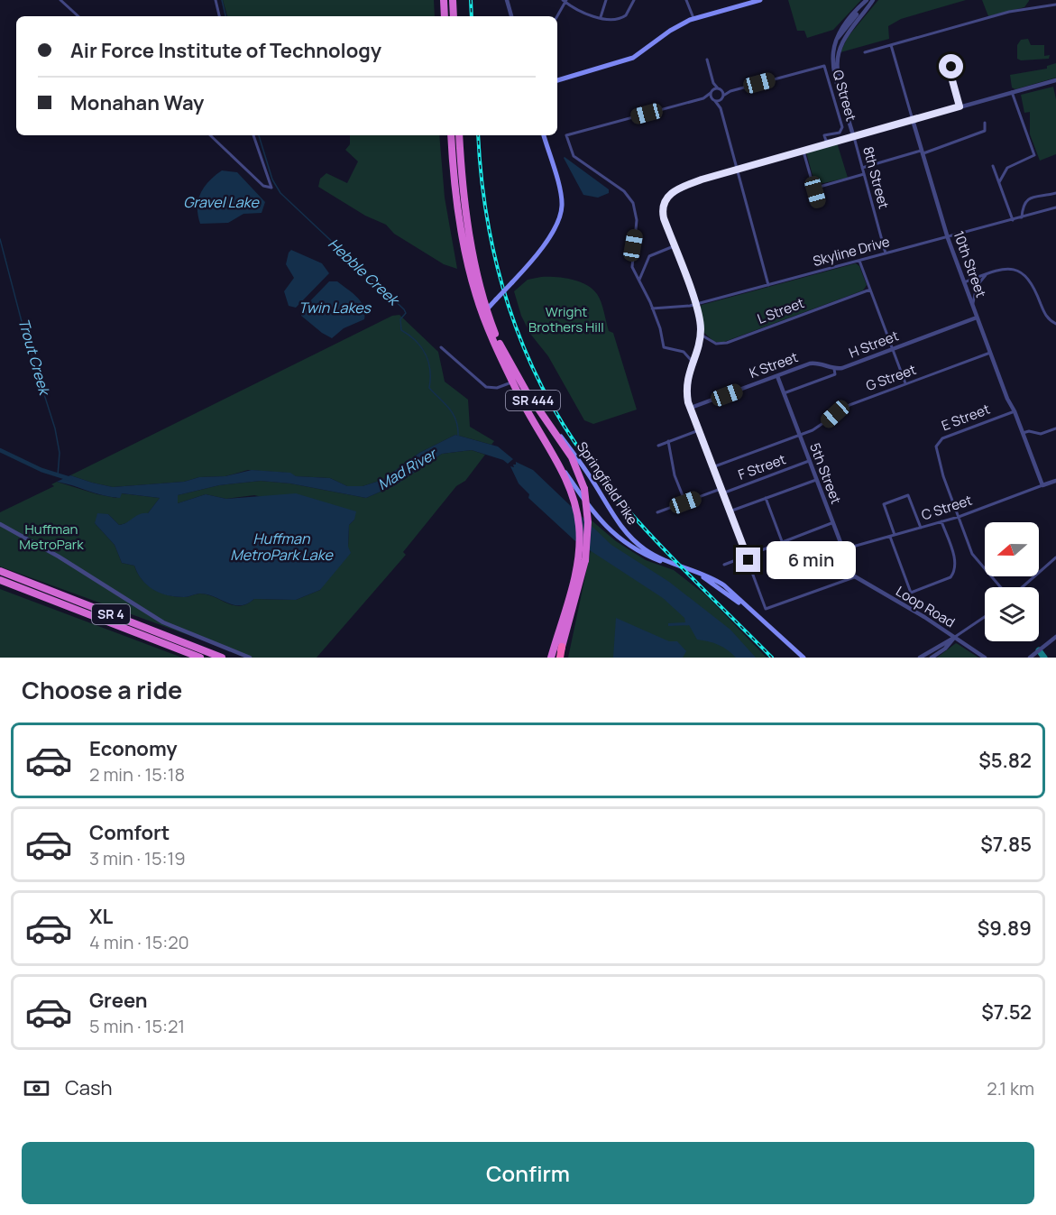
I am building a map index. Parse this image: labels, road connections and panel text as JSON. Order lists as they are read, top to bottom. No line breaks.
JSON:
{"streets":{"highway":["SR 444","SR 4"],"main road":["Springfield Pike"],"street":["Q Street","8th Street","Skyline Drive","10th Street","L Street","H Street","K Street","G Street","E Street","F Street","5th Street","C Street","Loop Road"]},"crossings":[["8th Street","Skyline Drive"],["Skyline Drive","10th Street"],["10th Street","H Street"],["10th Street","G Street"],["10th Street","E Street"],["10th Street","C Street"],["H Street","K Street"],["H Street","5th Street"],["K Street","5th Street"],["G Street","5th Street"],["SR 444","Springfield Pike"],["E Street","C Street"],["F Street","5th Street"],["5th Street","C Street"],["5th Street","Loop Road"]],"water":["Gravel Lake","Hebble Creek","Twin Lakes","Trout Creek","Mad River","Huffman MetroPark Lake"],"parks":["Wright Brothers Hill","Huffman MetroPark"],"north":"left","page":{"banner":["Air Force Institute of Technology","Monahan Way"],"bubble":"6 min","heading":"Choose a ride","list":[{"name":"Economy","note":"2 min · 15:18","value":"$5.82"},{"name":"Comfort","note":"3 min · 15:19","value":"$7.85"},{"name":"XL","note":"4 min · 15:20","value":"$9.89"},{"name":"Green","note":"5 min · 15:21","value":"$7.52"}],"pay":["Cash","2.1 km"],"buttons":"Confirm"}}
